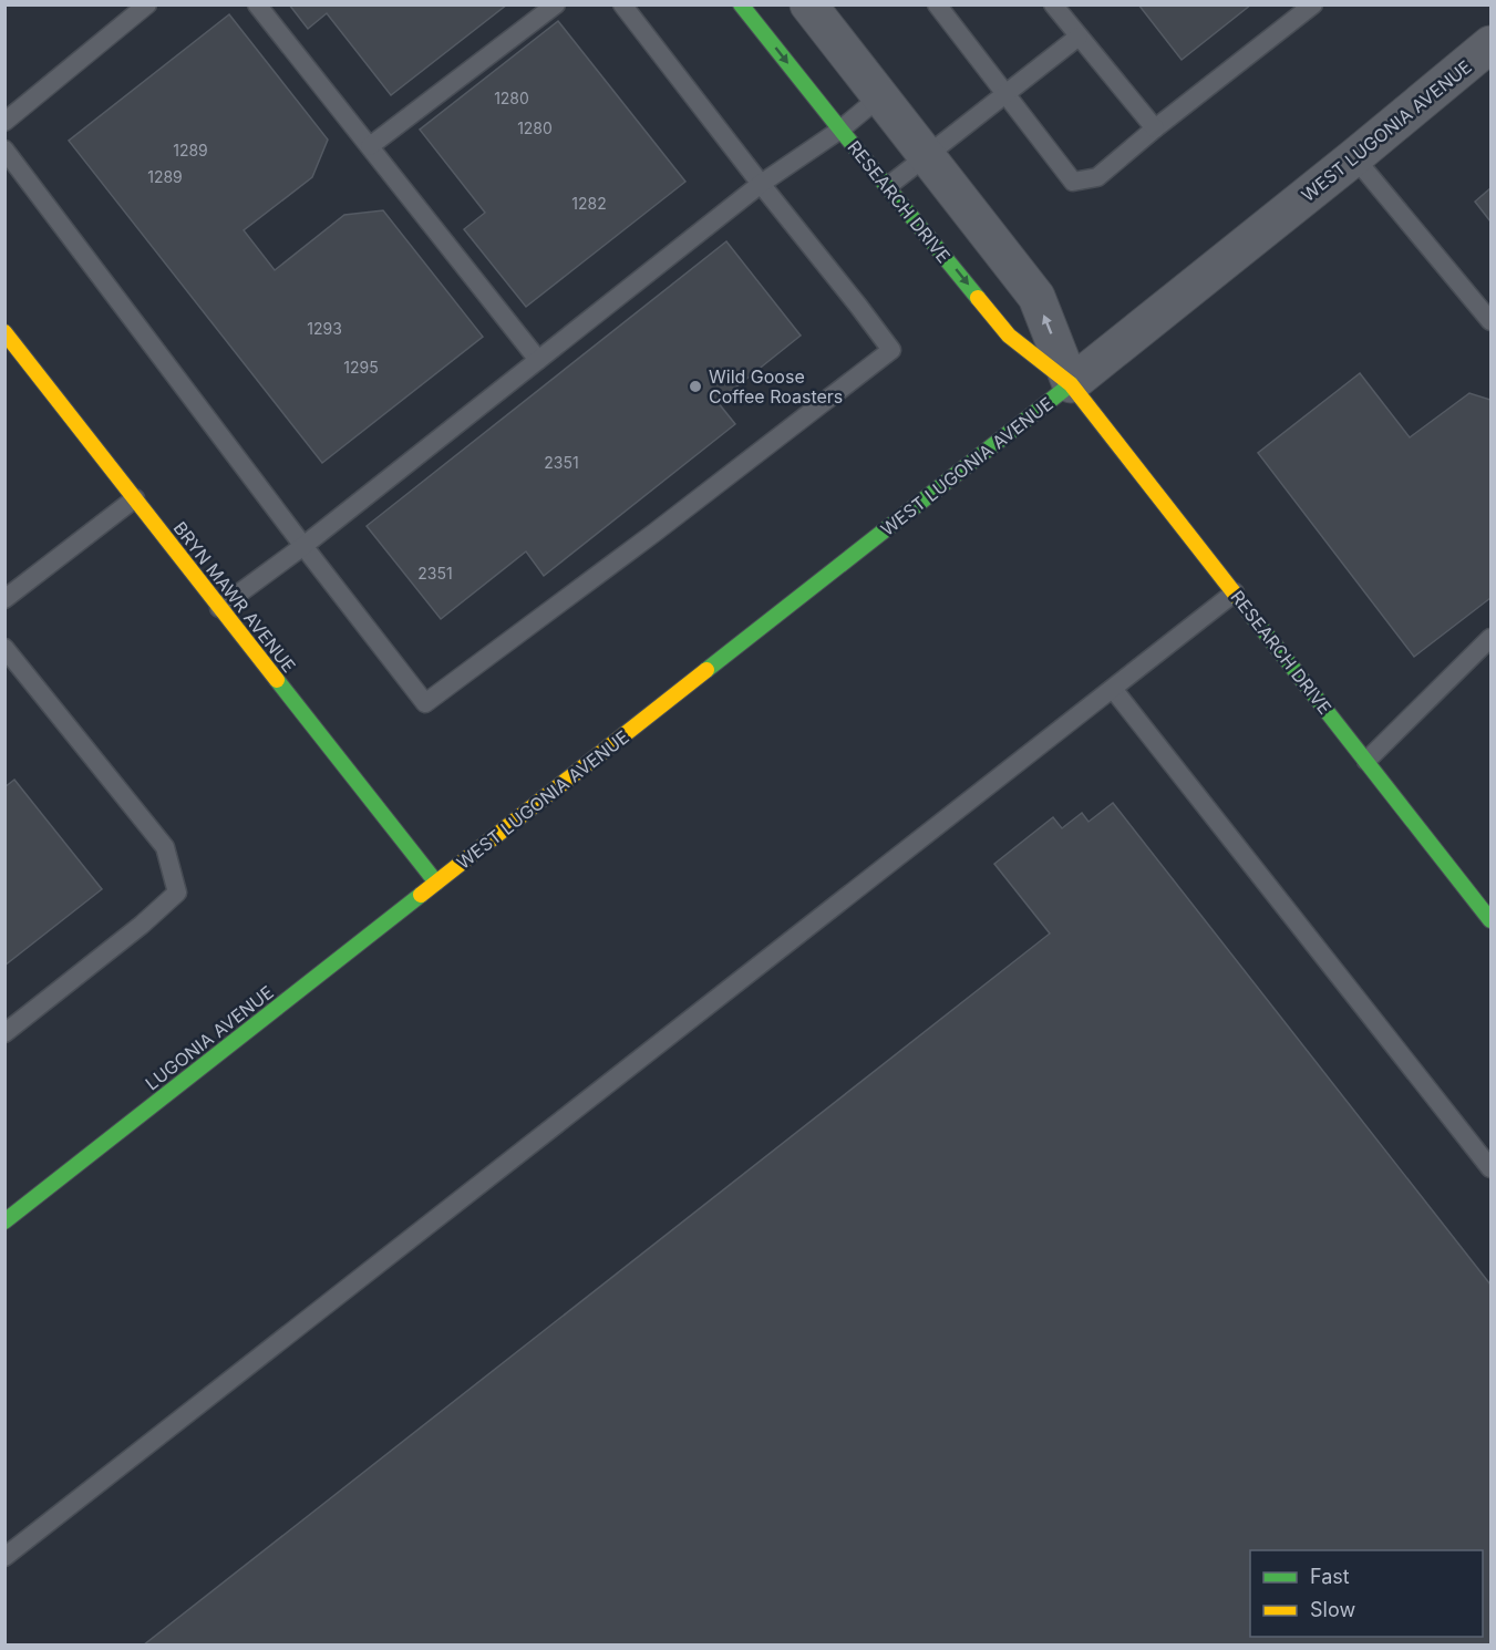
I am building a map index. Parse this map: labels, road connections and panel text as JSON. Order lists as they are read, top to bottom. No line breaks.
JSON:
{"streets":{"street":["WEST LUGONIA AVENUE","RESEARCH DRIVE","BRYN MAWR AVENUE","LUGONIA AVENUE"]},"crossings":[["WEST LUGONIA AVENUE","RESEARCH DRIVE"],["WEST LUGONIA AVENUE","BRYN MAWR AVENUE"],["WEST LUGONIA AVENUE","LUGONIA AVENUE"],["BRYN MAWR AVENUE","LUGONIA AVENUE"]],"places":["Wild Goose Coffee Roasters"],"house_numbers":["1280","1280","1289","1289","1282","1293","1295","2351","2351"],"legend":["Fast","Slow"]}
